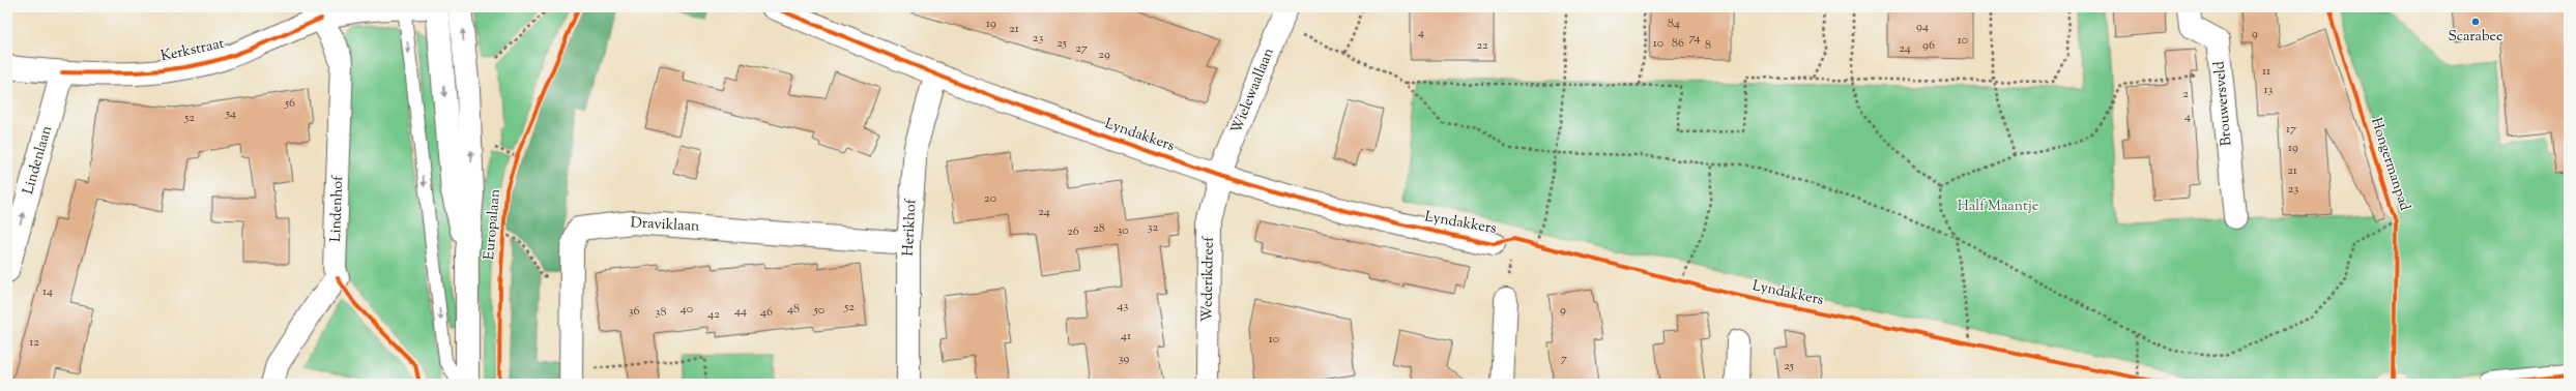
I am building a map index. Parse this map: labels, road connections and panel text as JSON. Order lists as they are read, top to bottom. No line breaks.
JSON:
{"streets":{"street":["Kerkstraat","Wielewaallaan","Brouwersveld","Lyndakkers","Lindenlaan","Lindenhof","Europalaan","Draviklaan","Herikhof","Wederikdreef"],"cycle path":["Hongermanpad"]},"crossings":[["Kerkstraat","Lindenlaan"],["Kerkstraat","Lindenhof"],["Kerkstraat","Europalaan"],["Wielewaallaan","Lyndakkers"],["Wielewaallaan","Wederikdreef"],["Lyndakkers","Herikhof"],["Lyndakkers","Wederikdreef"],["Draviklaan","Herikhof"]],"one_way":["Lindenlaan"],"parks":["Half Maantje"],"places":["Scarabee"],"house_numbers":["19","84","94","21","4","9","23","74","10","25","10","86","22","8","96","27","24","29","11","13","2","56","54","4","52","17","19","21","23","20","24","32","28","30","26","14","43","52","40","48","50","9","36","44","38","46","42","41","10","12","39","7","25"]}
